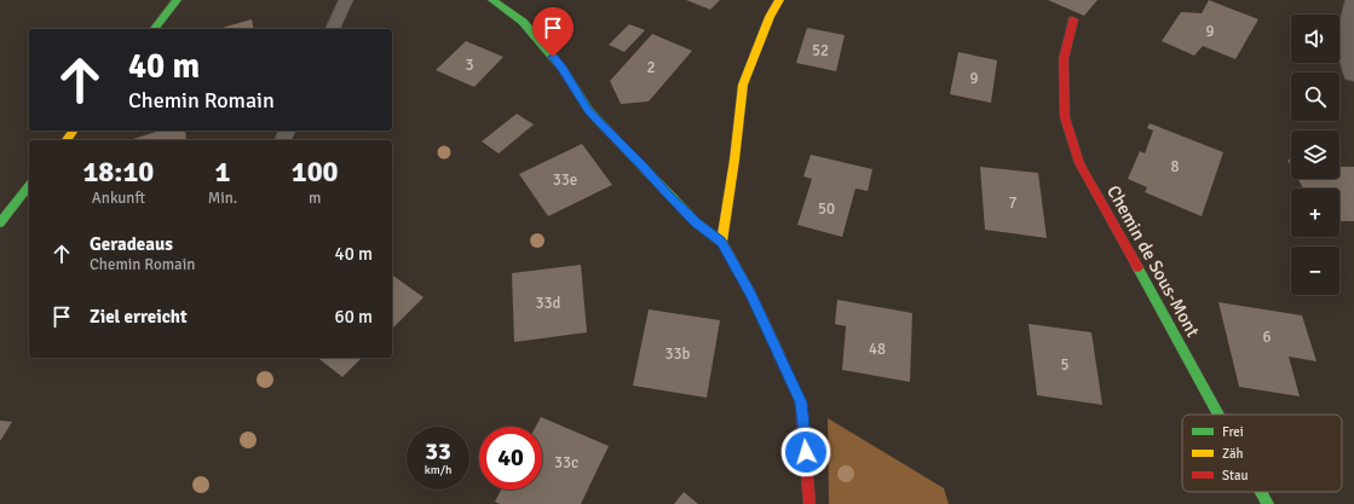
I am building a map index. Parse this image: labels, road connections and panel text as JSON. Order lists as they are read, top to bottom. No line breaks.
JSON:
{"streets":{"street":["Chemin de Sous-Mont"]},"house_numbers":["9","52","3","2","9","8","33e","7","50","33d","6","48","33b","5","33c"],"legend":["Frei","Zäh","Stau"],"page":{"map_buttons":["+","−"],"turn":["40 m","Chemin Romain"],"eta":["18:10","Ankunft","1","Min.","100","m"],"list":[{"name":"Geradeaus","note":"Chemin Romain","value":"40 m"},{"name":"Ziel erreicht","value":"60 m"}],"speed":"33 km/h","limit":"40"}}
